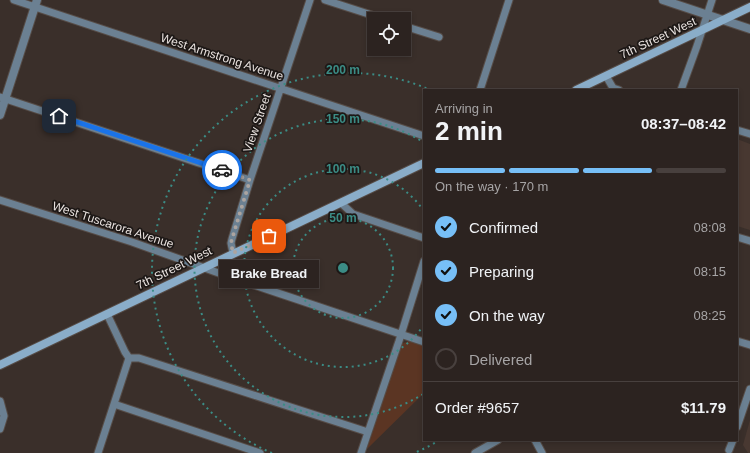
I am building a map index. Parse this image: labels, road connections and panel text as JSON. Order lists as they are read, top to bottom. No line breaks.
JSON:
{"streets":{"main road":["7th Street West"],"street":["West Armstrong Avenue","View Street","West Tuscarora Avenue"]},"crossings":[["7th Street West","View Street"],["7th Street West","West Tuscarora Avenue"],["West Armstrong Avenue","View Street"]],"places":["Brake Bread"],"page":{"heading":["2 min","Arriving in","08:37–08:42"],"panel":["Order #9657","$11.79"],"bar":"On the way · 170 m","list":[["Confirmed","08:08"],["Preparing","08:15"],["On the way","08:25"],"Delivered"],"bubble":"Brake Bread"},"rings":["200 m","150 m","100 m","50 m"]}
